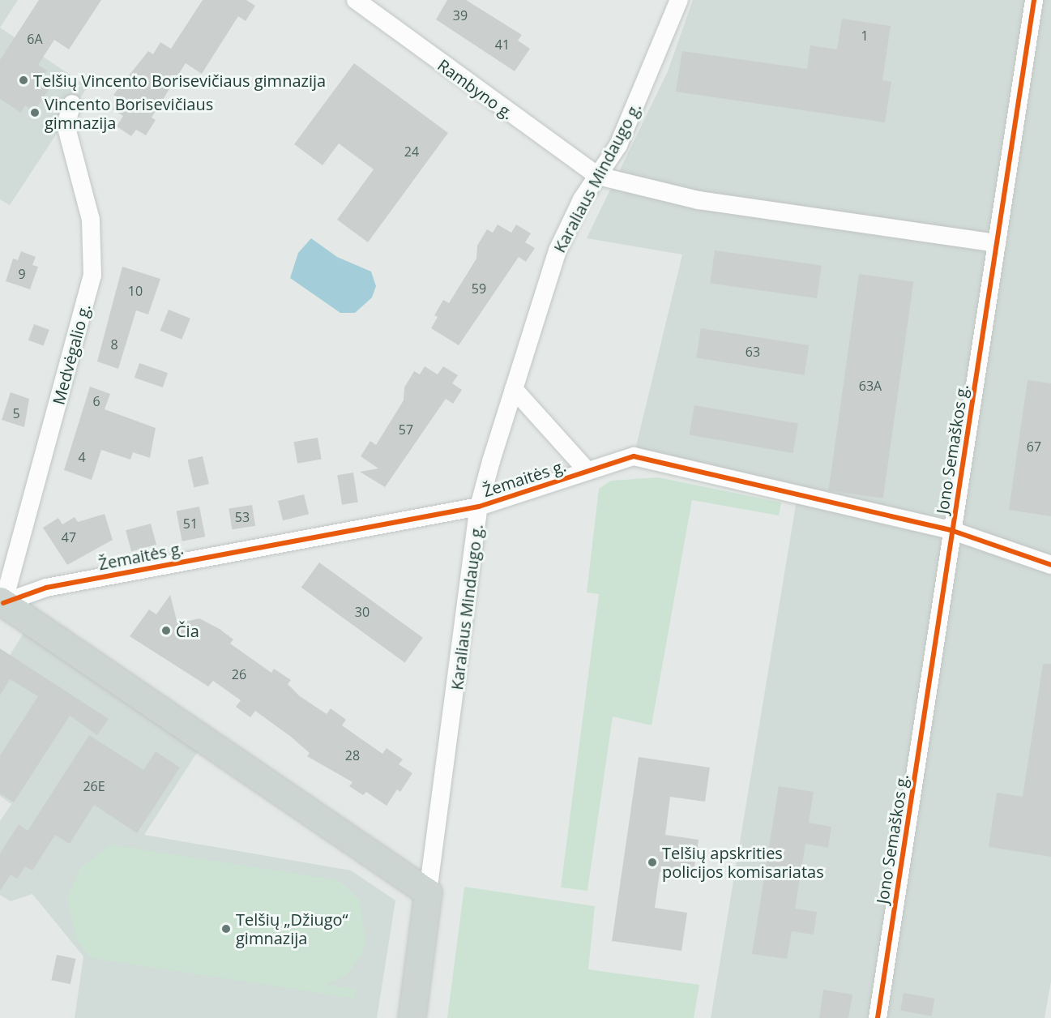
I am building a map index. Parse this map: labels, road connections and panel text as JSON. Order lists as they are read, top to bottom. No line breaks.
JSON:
{"streets":{"main road":["Karaliaus Mindaugo g."],"street":["Rambyno g.","Medvėgalio g.","Jono Semaškos g.","Žemaitės g."]},"crossings":[["Rambyno g.","Karaliaus Mindaugo g."],["Karaliaus Mindaugo g.","Žemaitės g."],["Medvėgalio g.","Žemaitės g."],["Jono Semaškos g.","Žemaitės g."]],"places":["Telšių Vincento Borisevičiaus gimnazija","Vincento Borisevičiaus gimnazija","Čia","Telšių apskrities policijos komisariatas","Telšių „Džiugo“ gimnazija"],"house_numbers":["39","1","6A","41","24","9","59","10","8","63","63A","6","5","57","67","4","53","51","47","30","26","28","26E"]}
